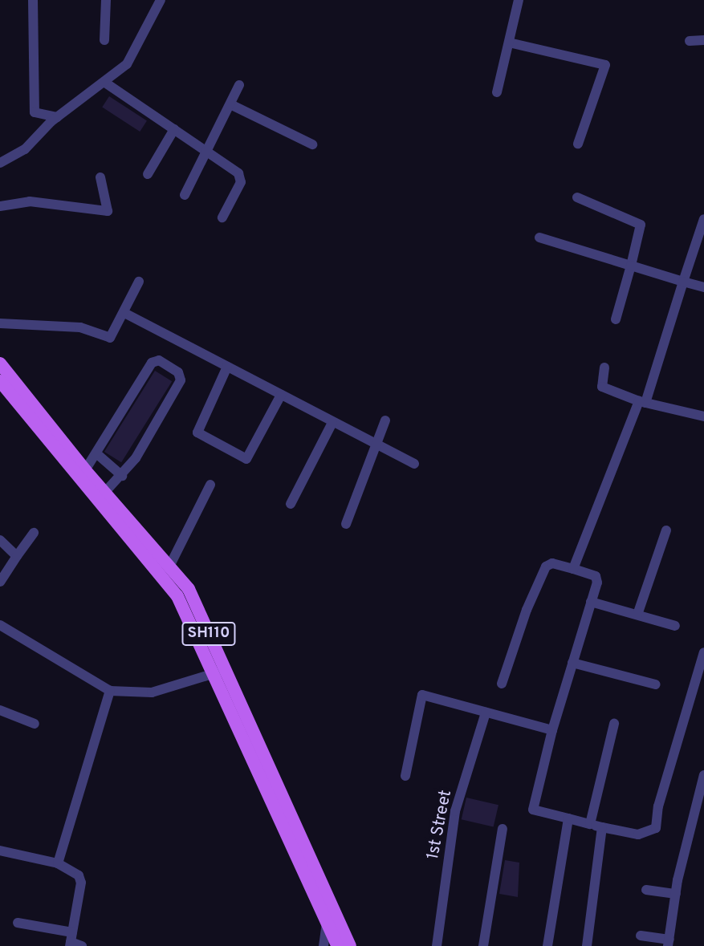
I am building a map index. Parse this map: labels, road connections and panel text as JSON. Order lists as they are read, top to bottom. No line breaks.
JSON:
{"streets":{"main road":["SH110"],"street":["1st Street"]}}
